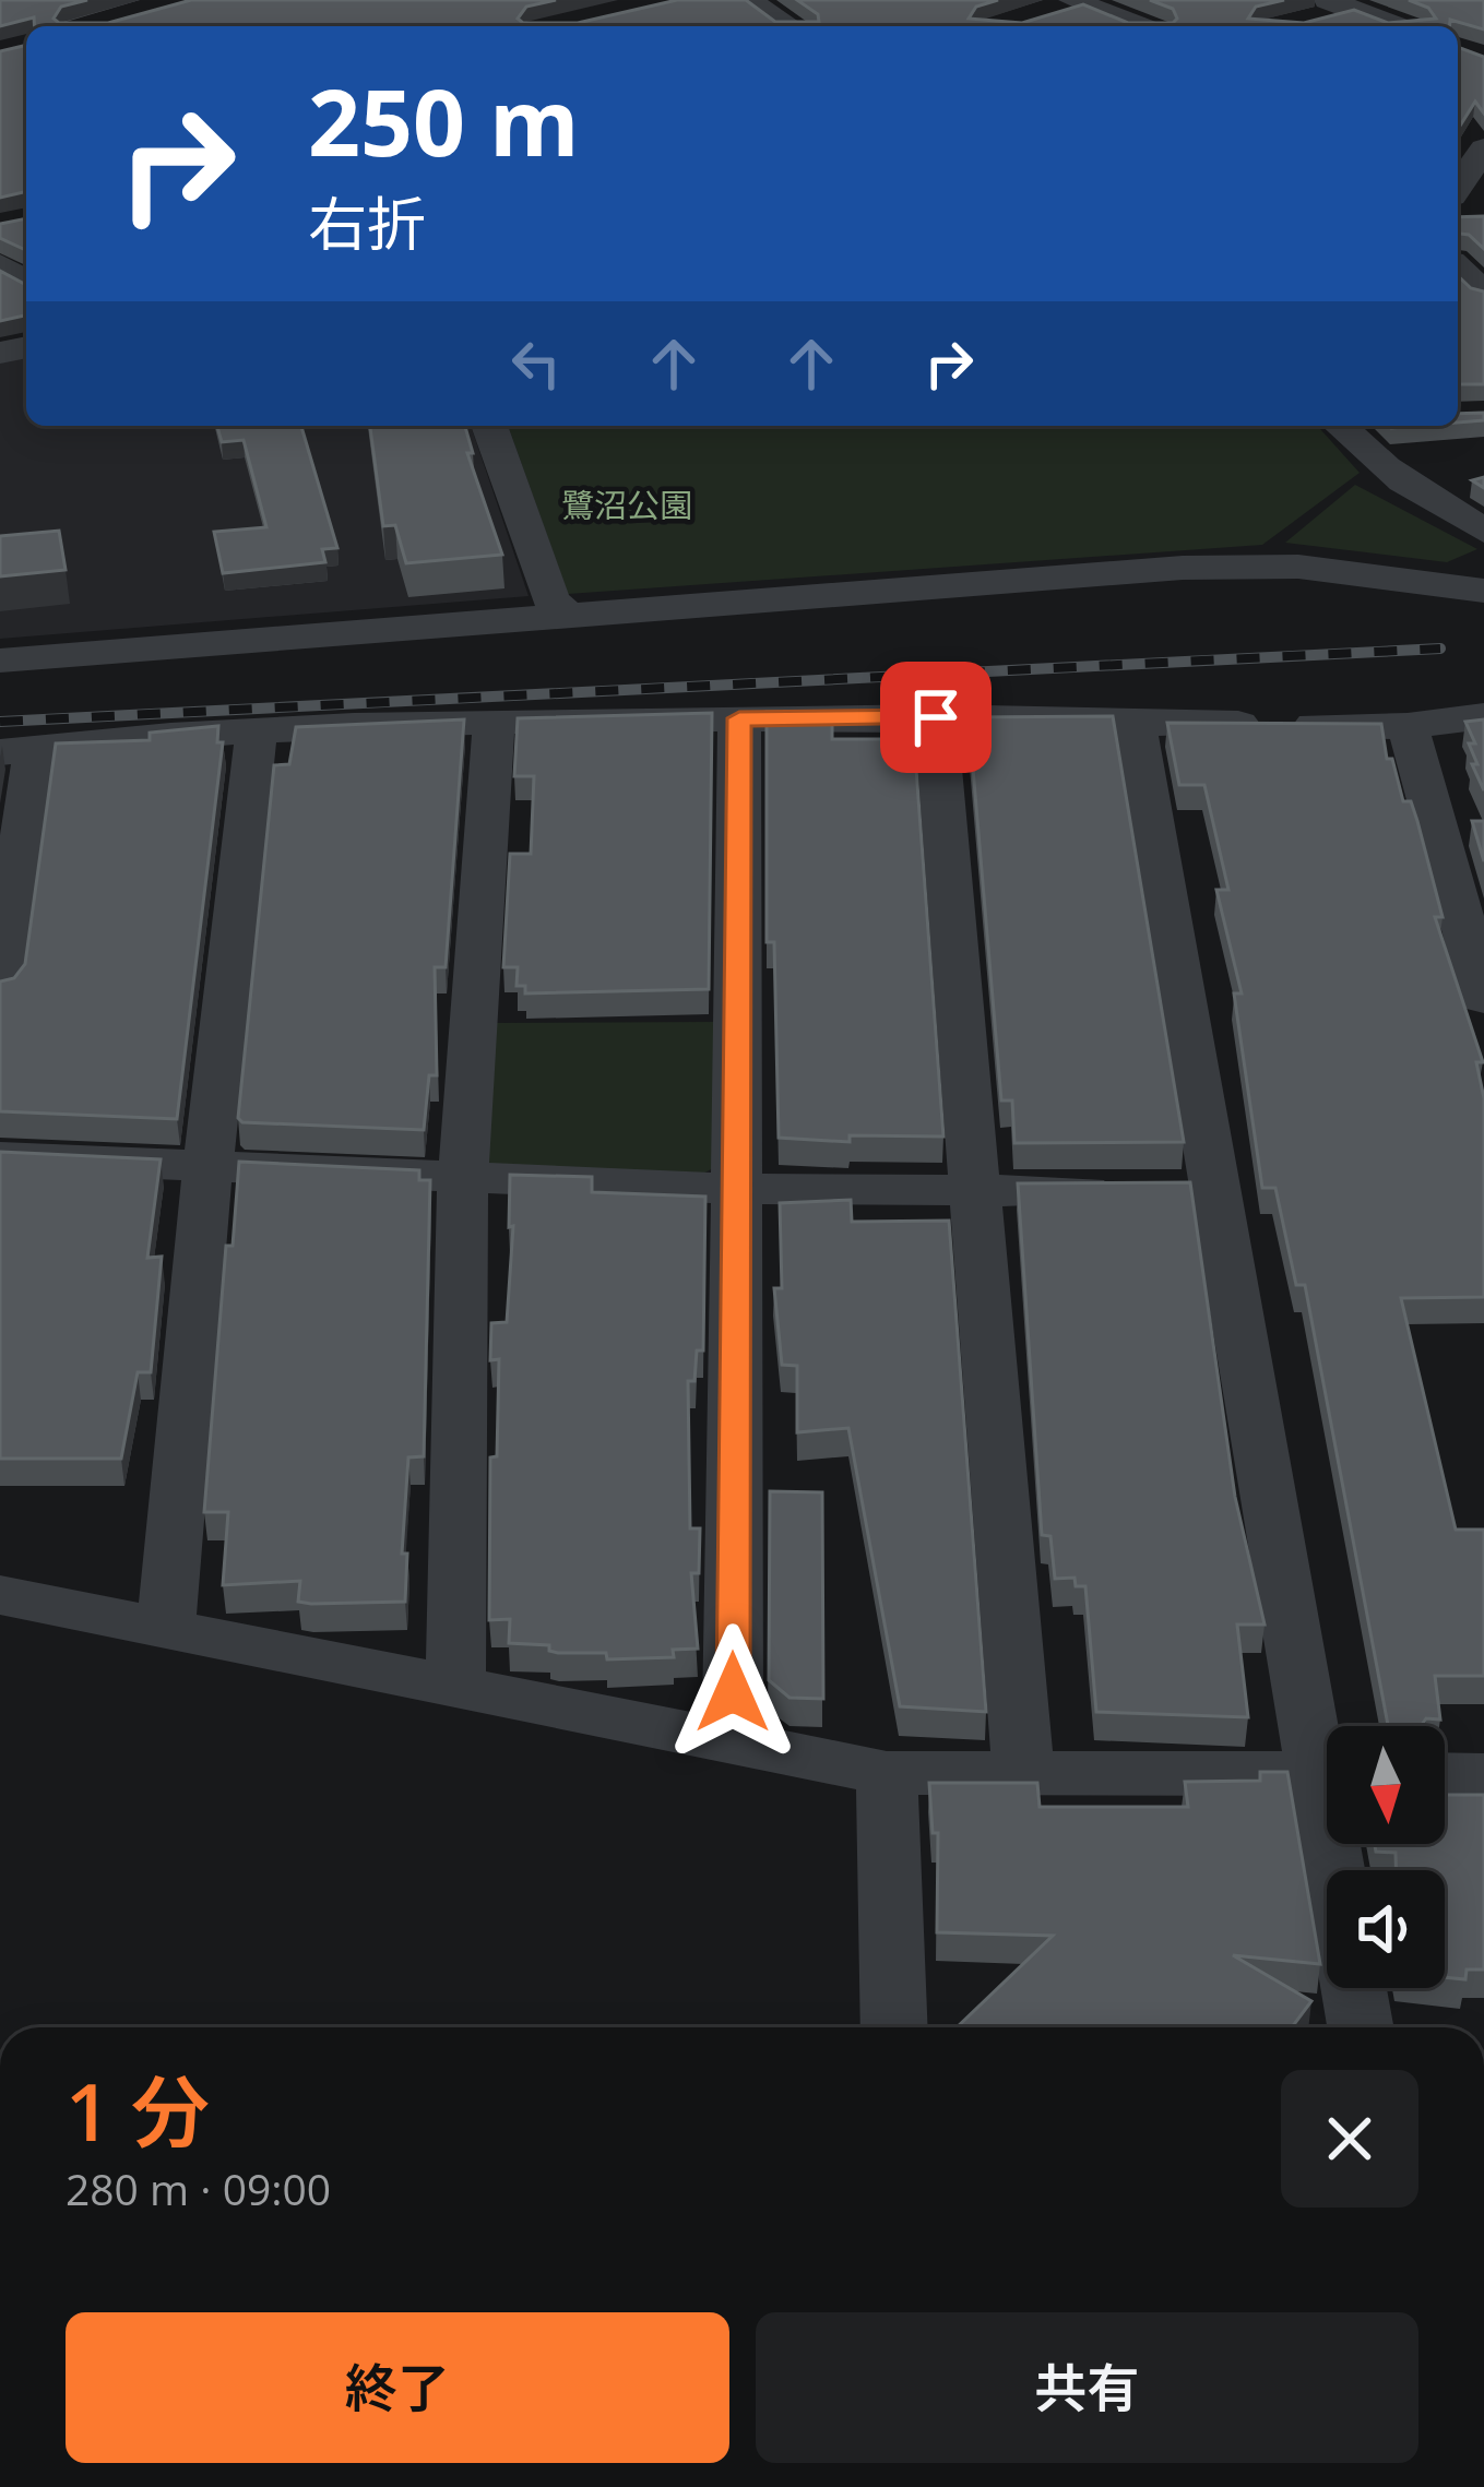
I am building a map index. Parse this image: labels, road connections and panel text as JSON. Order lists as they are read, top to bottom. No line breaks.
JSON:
{"parks":["鷺沼公園"],"north":"bottom","page":{"turn":["250 m","右折"],"heading":["1 分","280 m · 09:00"],"buttons":["終了","共有"]}}
